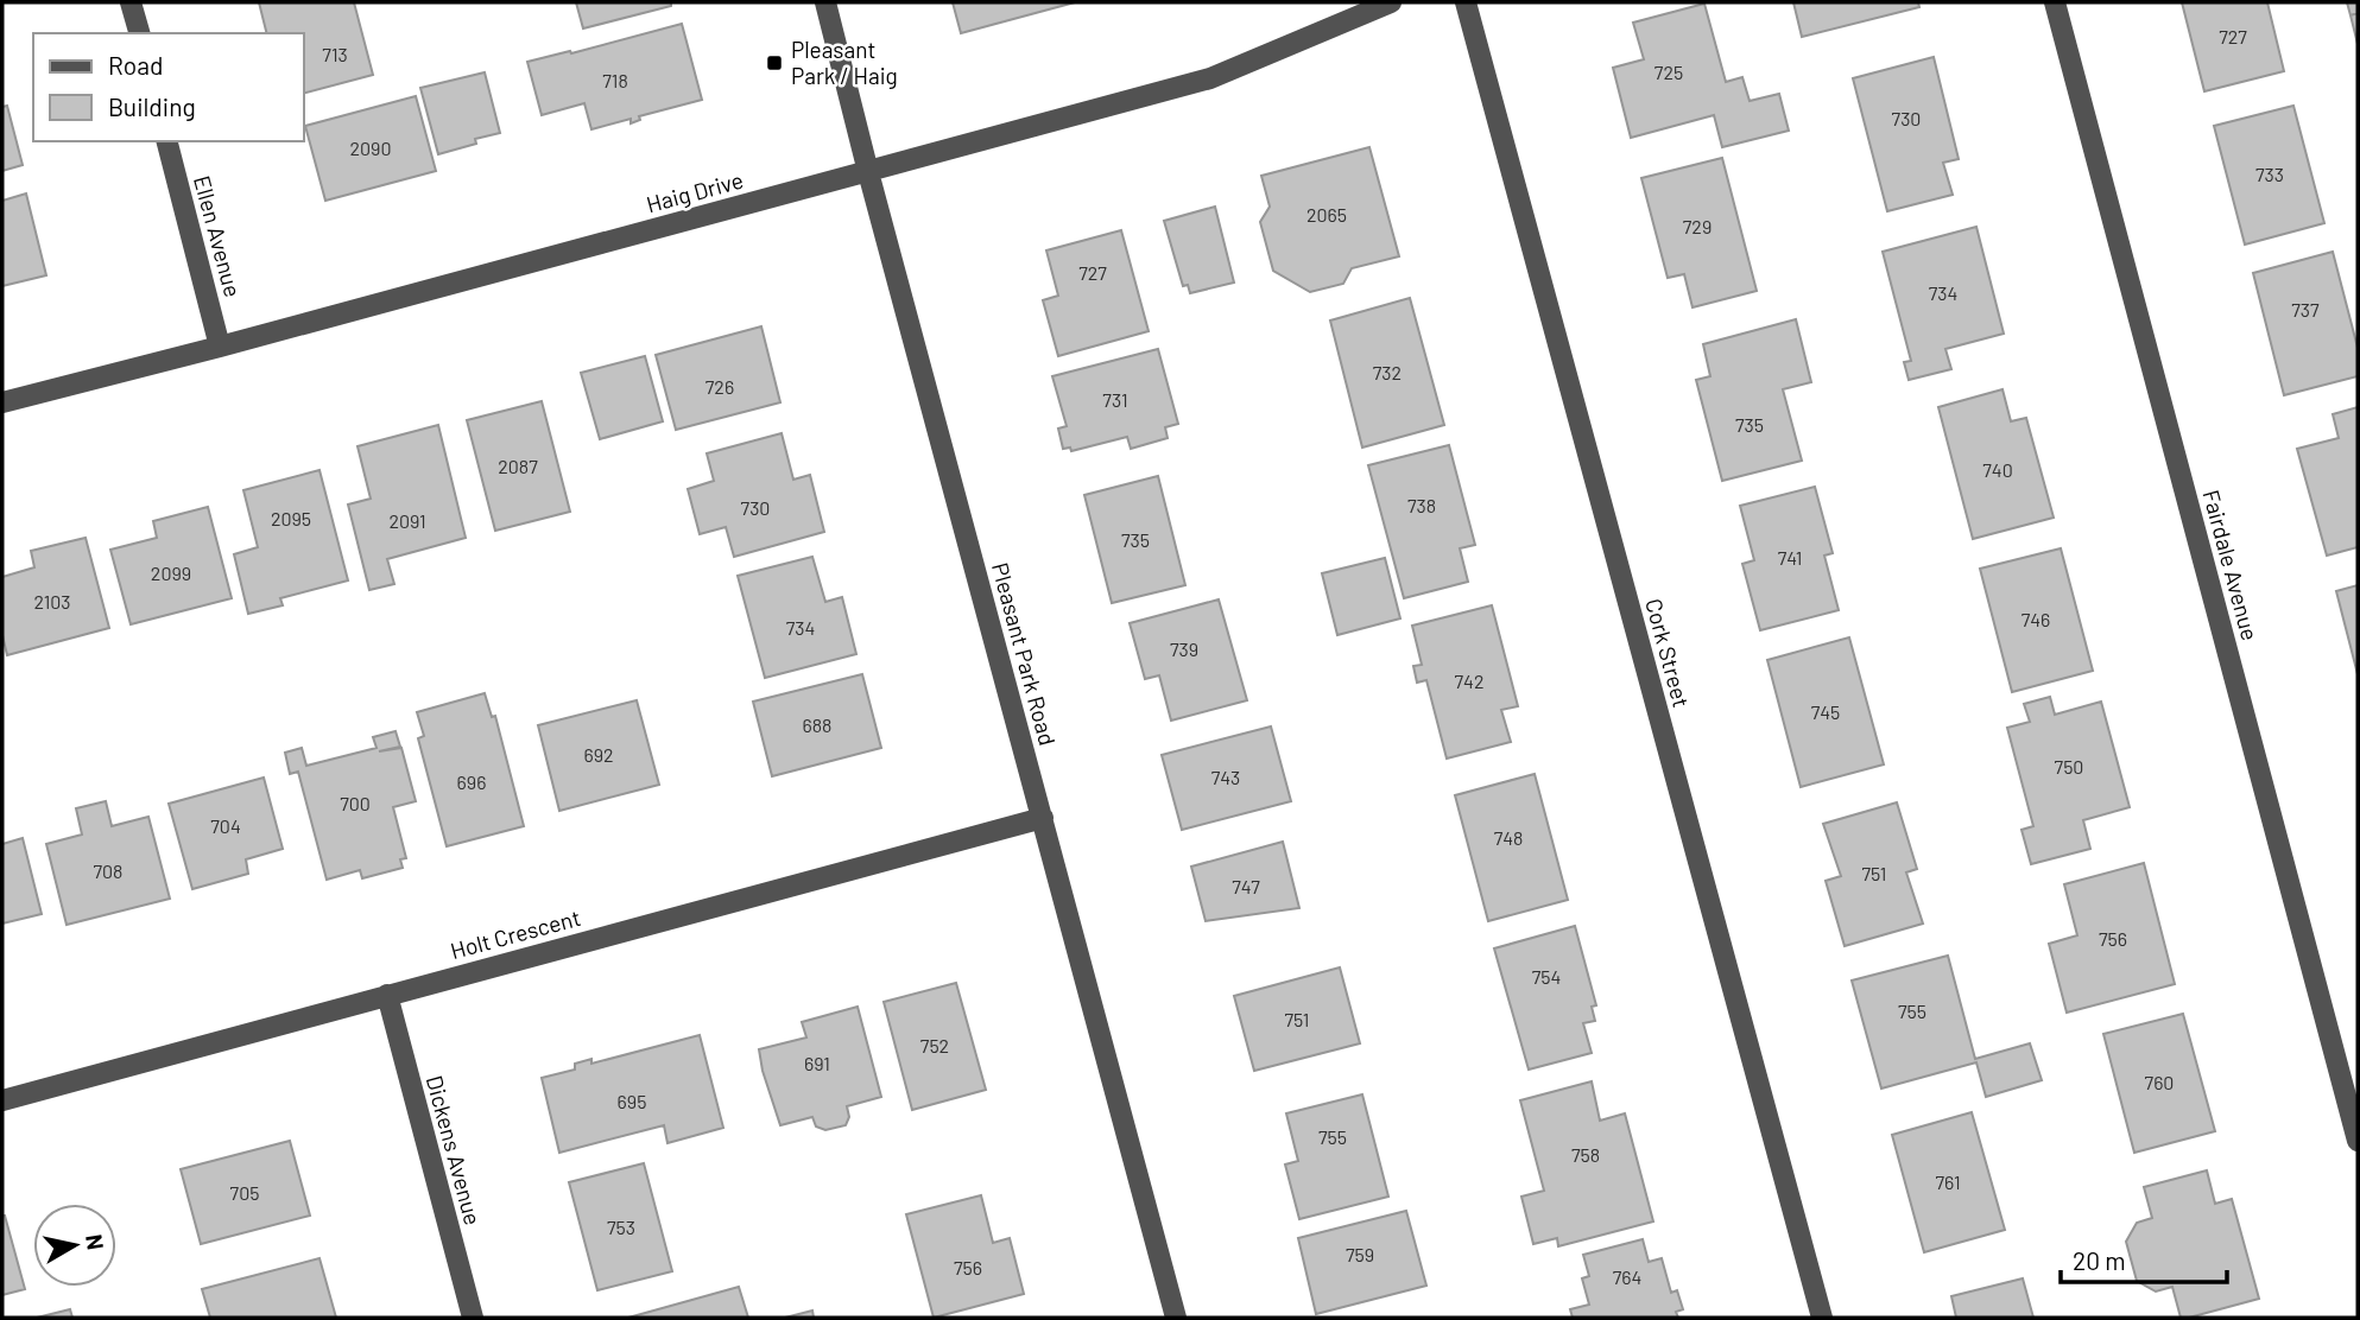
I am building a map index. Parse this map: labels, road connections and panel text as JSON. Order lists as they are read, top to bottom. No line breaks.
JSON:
{"streets":{"street":["Haig Drive","Ellen Avenue","Fairdale Avenue","Cork Street","Pleasant Park Road","Holt Crescent","Dickens Avenue"]},"crossings":[["Haig Drive","Ellen Avenue"],["Haig Drive","Pleasant Park Road"],["Pleasant Park Road","Holt Crescent"],["Holt Crescent","Dickens Avenue"]],"places":{"transit":["Pleasant Park / Haig"]},"house_numbers":["727","713","725","718","730","2090","733","2065","729","727","734","737","732","726","731","735","2087","740","738","730","2095","2091","735","741","2099","2103","746","734","739","742","745","688","692","750","743","696","700","704","748","708","751","747","756","754","755","751","752","691","760","695","755","758","761","705","753","759","756","764"],"legend":["Road","Building"],"scale_bar":"20 m","north":"right"}
